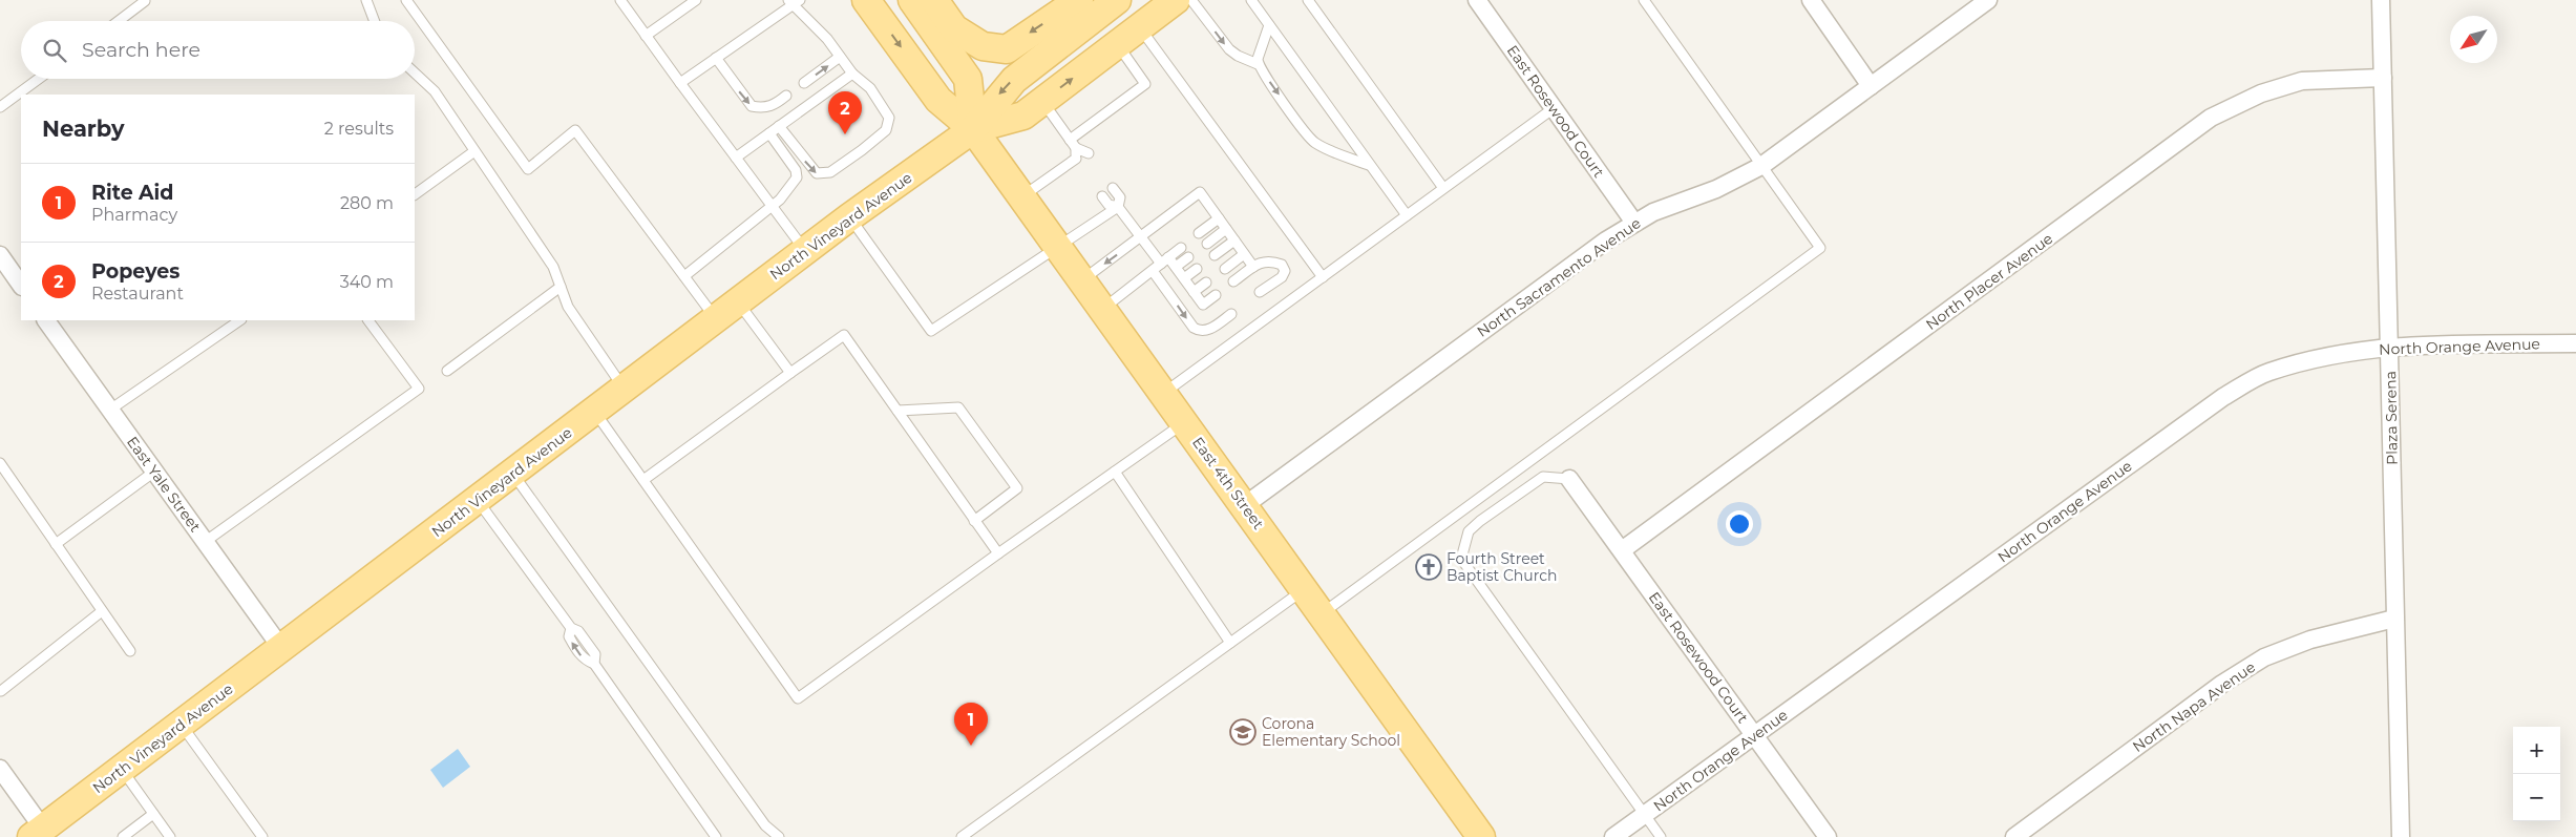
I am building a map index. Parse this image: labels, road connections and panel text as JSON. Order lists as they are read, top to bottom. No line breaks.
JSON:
{"streets":{"main road":["North Vineyard Avenue","East 4th Street"],"street":["East Rosewood Court","North Sacramento Avenue","North Placer Avenue","North Orange Avenue","Plaza Serena","East Yale Street","North Napa Avenue"]},"crossings":[["East Rosewood Court","North Sacramento Avenue"],["East Rosewood Court","North Placer Avenue"],["East Rosewood Court","North Orange Avenue"],["North Vineyard Avenue","East 4th Street"],["North Vineyard Avenue","East Yale Street"],["North Sacramento Avenue","East 4th Street"],["North Placer Avenue","Plaza Serena"],["North Orange Avenue","Plaza Serena"],["Plaza Serena","North Napa Avenue"]],"places":{"church":["Fourth Street Baptist Church"],"school or university":["Corona Elementary School"]},"north":"bottom left","page":{"search":"Search here","pins":["2","1"],"heading":["Nearby","2 results"],"list":[{"mark":"1","name":"Rite Aid","note":"Pharmacy","value":"280 m"},{"mark":"2","name":"Popeyes","note":"Restaurant","value":"340 m"}],"map_buttons":["+","−"]}}
